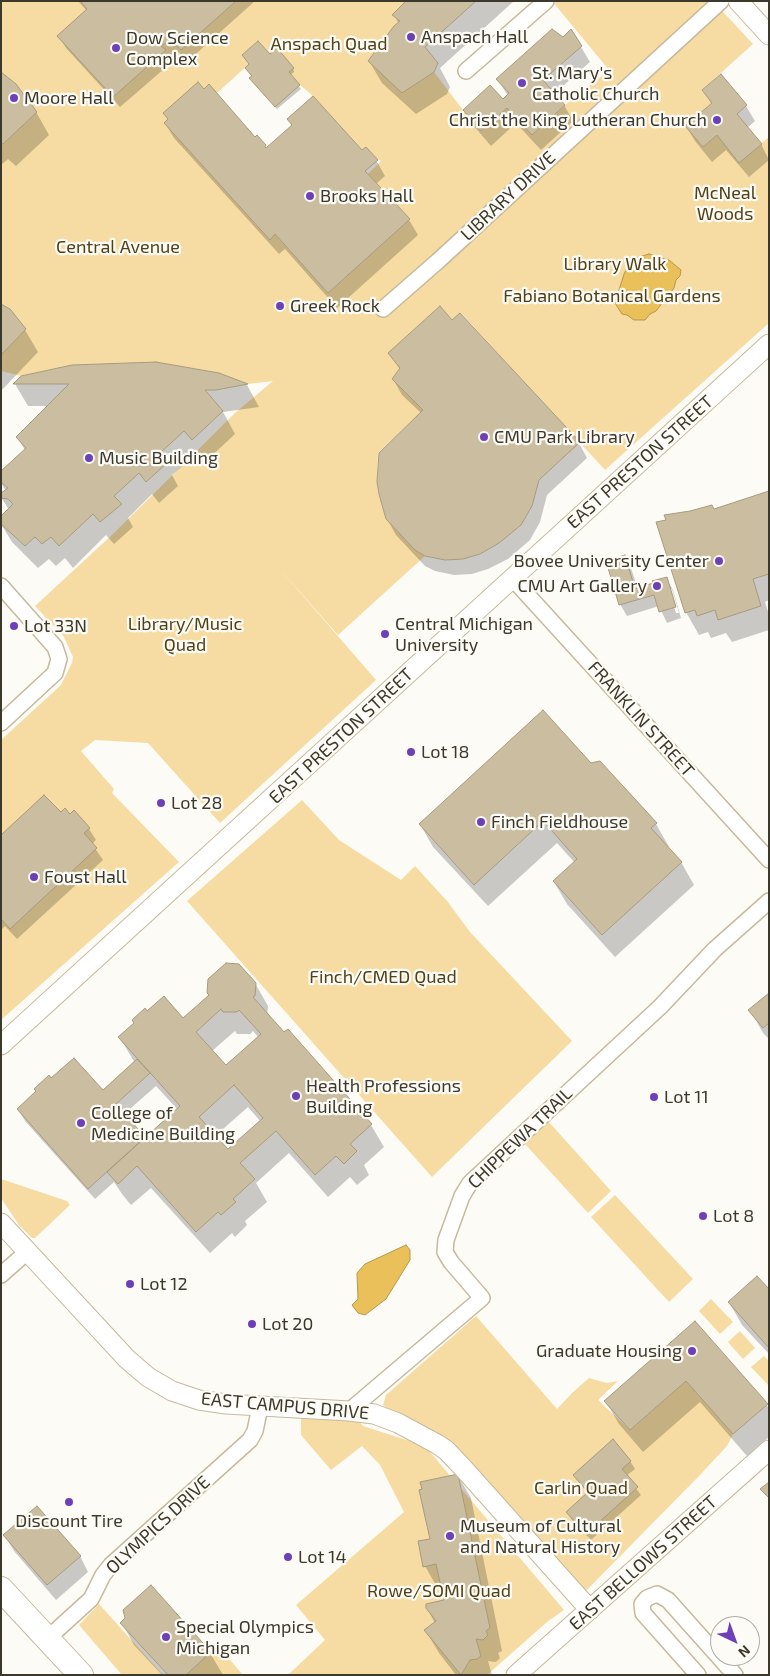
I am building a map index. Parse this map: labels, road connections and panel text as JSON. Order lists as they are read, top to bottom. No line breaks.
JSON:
{"streets":{"street":["LIBRARY DRIVE","EAST PRESTON STREET","FRANKLIN STREET","CHIPPEWA TRAIL","EAST CAMPUS DRIVE","OLYMPICS DRIVE","EAST BELLOWS STREET"]},"crossings":[["EAST PRESTON STREET","FRANKLIN STREET"],["CHIPPEWA TRAIL","EAST CAMPUS DRIVE"],["EAST CAMPUS DRIVE","OLYMPICS DRIVE"],["EAST CAMPUS DRIVE","EAST BELLOWS STREET"]],"parks":["Anspach Quad","McNeal Woods","Central Avenue","Library Walk","Fabiano Botanical Gardens","Library/Music Quad","Finch/CMED Quad","Carlin Quad","Rowe/SOMI Quad"],"places":["Anspach Hall","Dow Science Complex","St. Mary's Catholic Church","Moore Hall","Christ the King Lutheran Church","Brooks Hall","Greek Rock","CMU Park Library","Music Building","Bovee University Center","CMU Art Gallery","Lot 33N","Central Michigan University","Lot 18","Lot 28","Finch Fieldhouse","Foust Hall","Health Professions Building","Lot 11","College of Medicine Building","Lot 8","Lot 12","Lot 20","Graduate Housing","Discount Tire","Museum of Cultural and Natural History","Lot 14","Special Olympics Michigan"],"north":"bottom right"}
